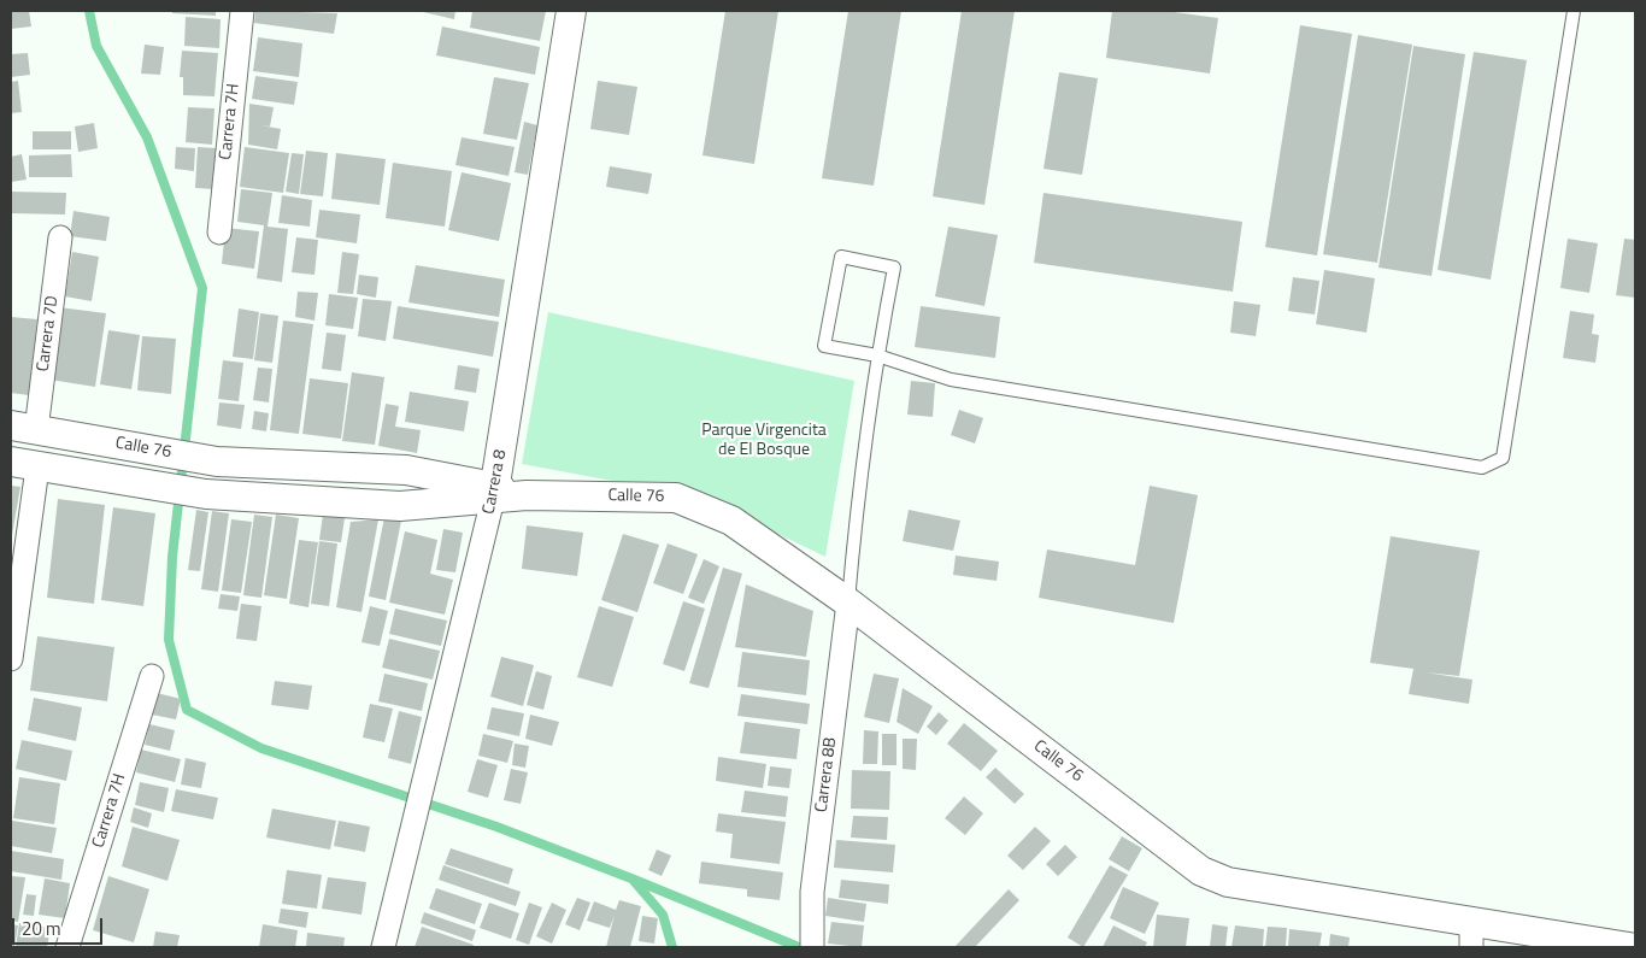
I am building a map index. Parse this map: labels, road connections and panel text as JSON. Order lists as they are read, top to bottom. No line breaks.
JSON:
{"streets":{"street":["Carrera 7H","Carrera 7D","Calle 76","Carrera 8","Carrera 8B"]},"crossings":[["Carrera 7D","Calle 76"],["Calle 76","Carrera 8"],["Calle 76","Carrera 8B"]],"parks":["Parque Virgencita de El Bosque"],"scale_bar":"20 m"}
